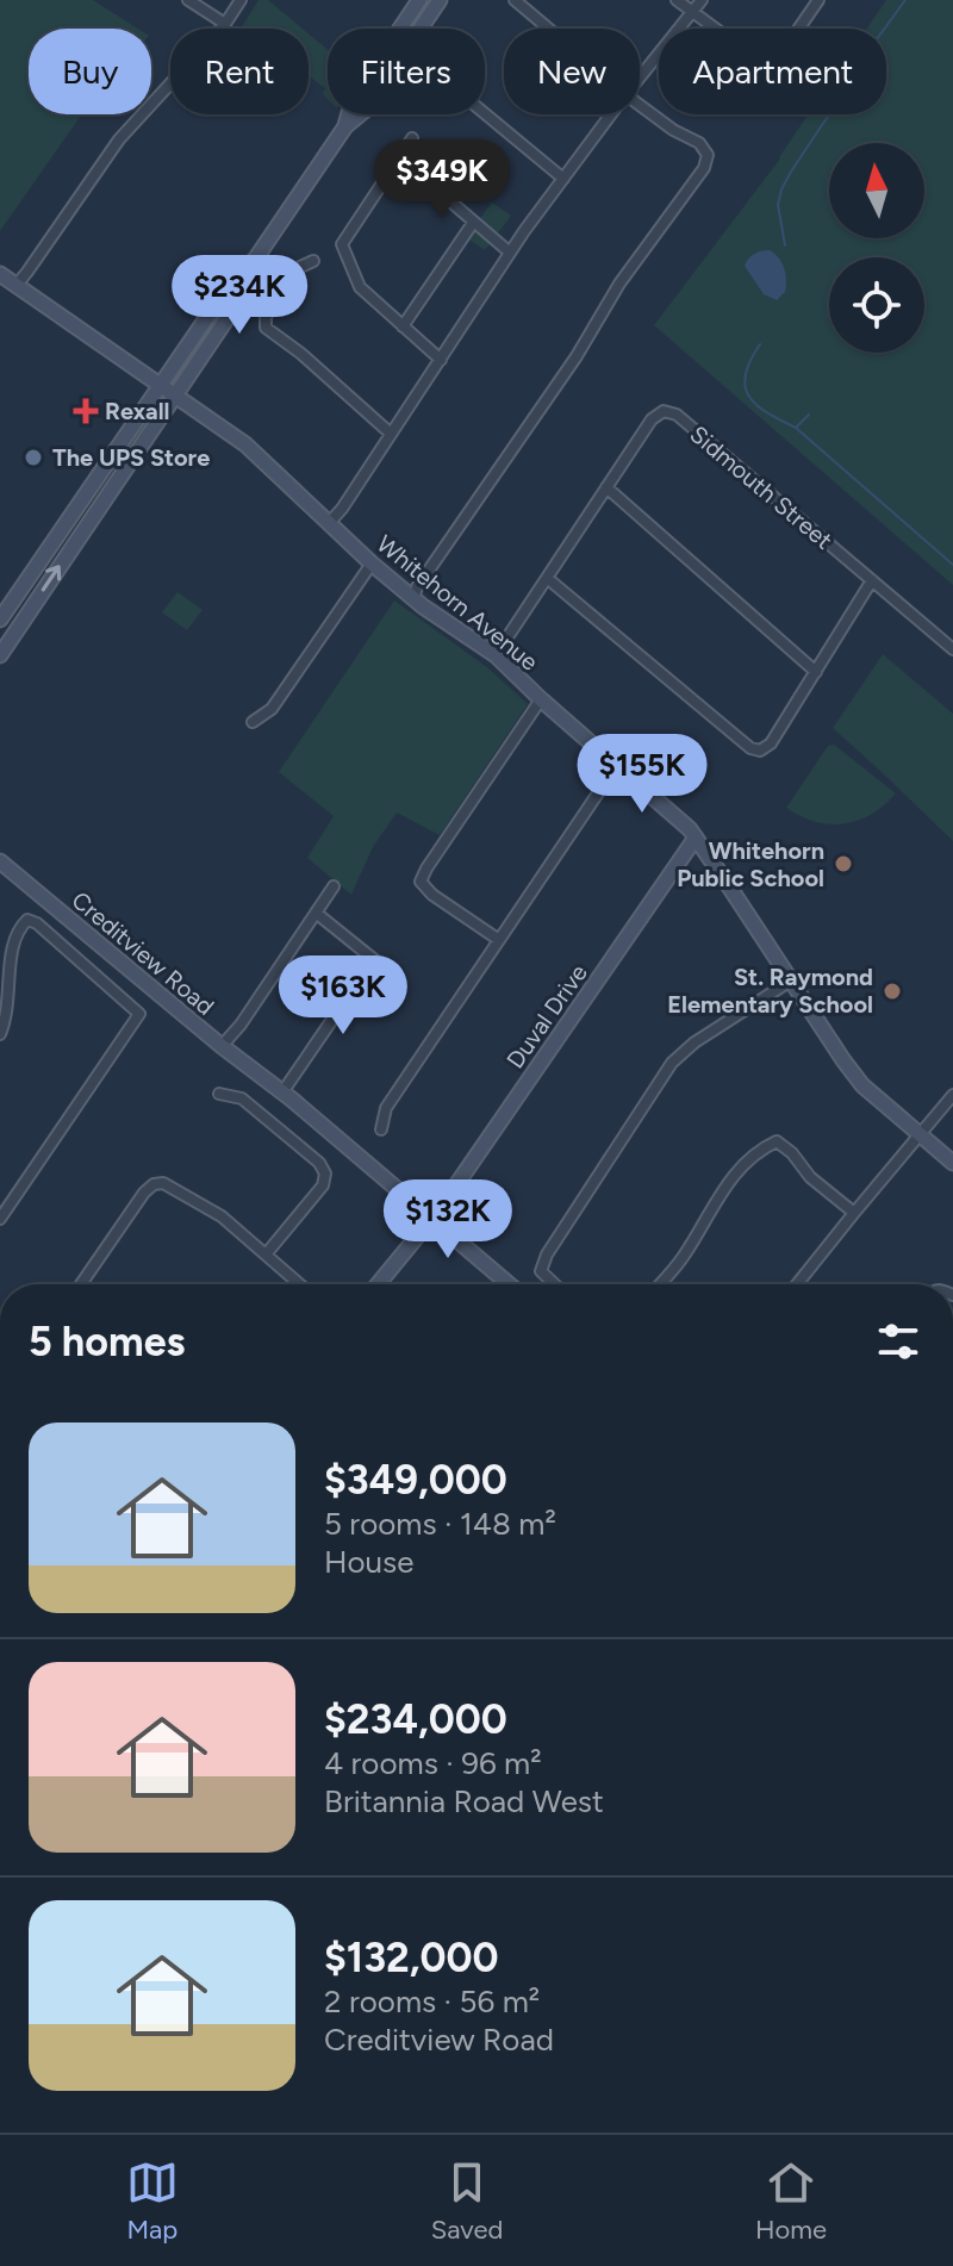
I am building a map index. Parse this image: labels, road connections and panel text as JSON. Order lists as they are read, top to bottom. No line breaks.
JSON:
{"streets":{"main road":["Whitehorn Avenue","Creditview Road","Duval Drive"],"street":["Sidmouth Street"]},"crossings":[["Sidmouth Street","Whitehorn Avenue"],["Whitehorn Avenue","Duval Drive"],["Creditview Road","Duval Drive"]],"places":{"health":["Rexall"],"other":["The UPS Store","Whitehorn Public School","St. Raymond Elementary School"]},"north":"top","page":{"chip":["Buy","Rent","Filters","New","Apartment"],"price":["$349K","$234K","$155K","$163K","$132K"],"heading":"5 homes","list":[{"name":"$349,000","note":"5 rooms · 148 m² · House"},{"name":"$234,000","note":"4 rooms · 96 m² · Britannia Road West"},{"name":"$132,000","note":"2 rooms · 56 m² · Creditview Road"}],"tabs":["Map","Saved","Home"]}}
